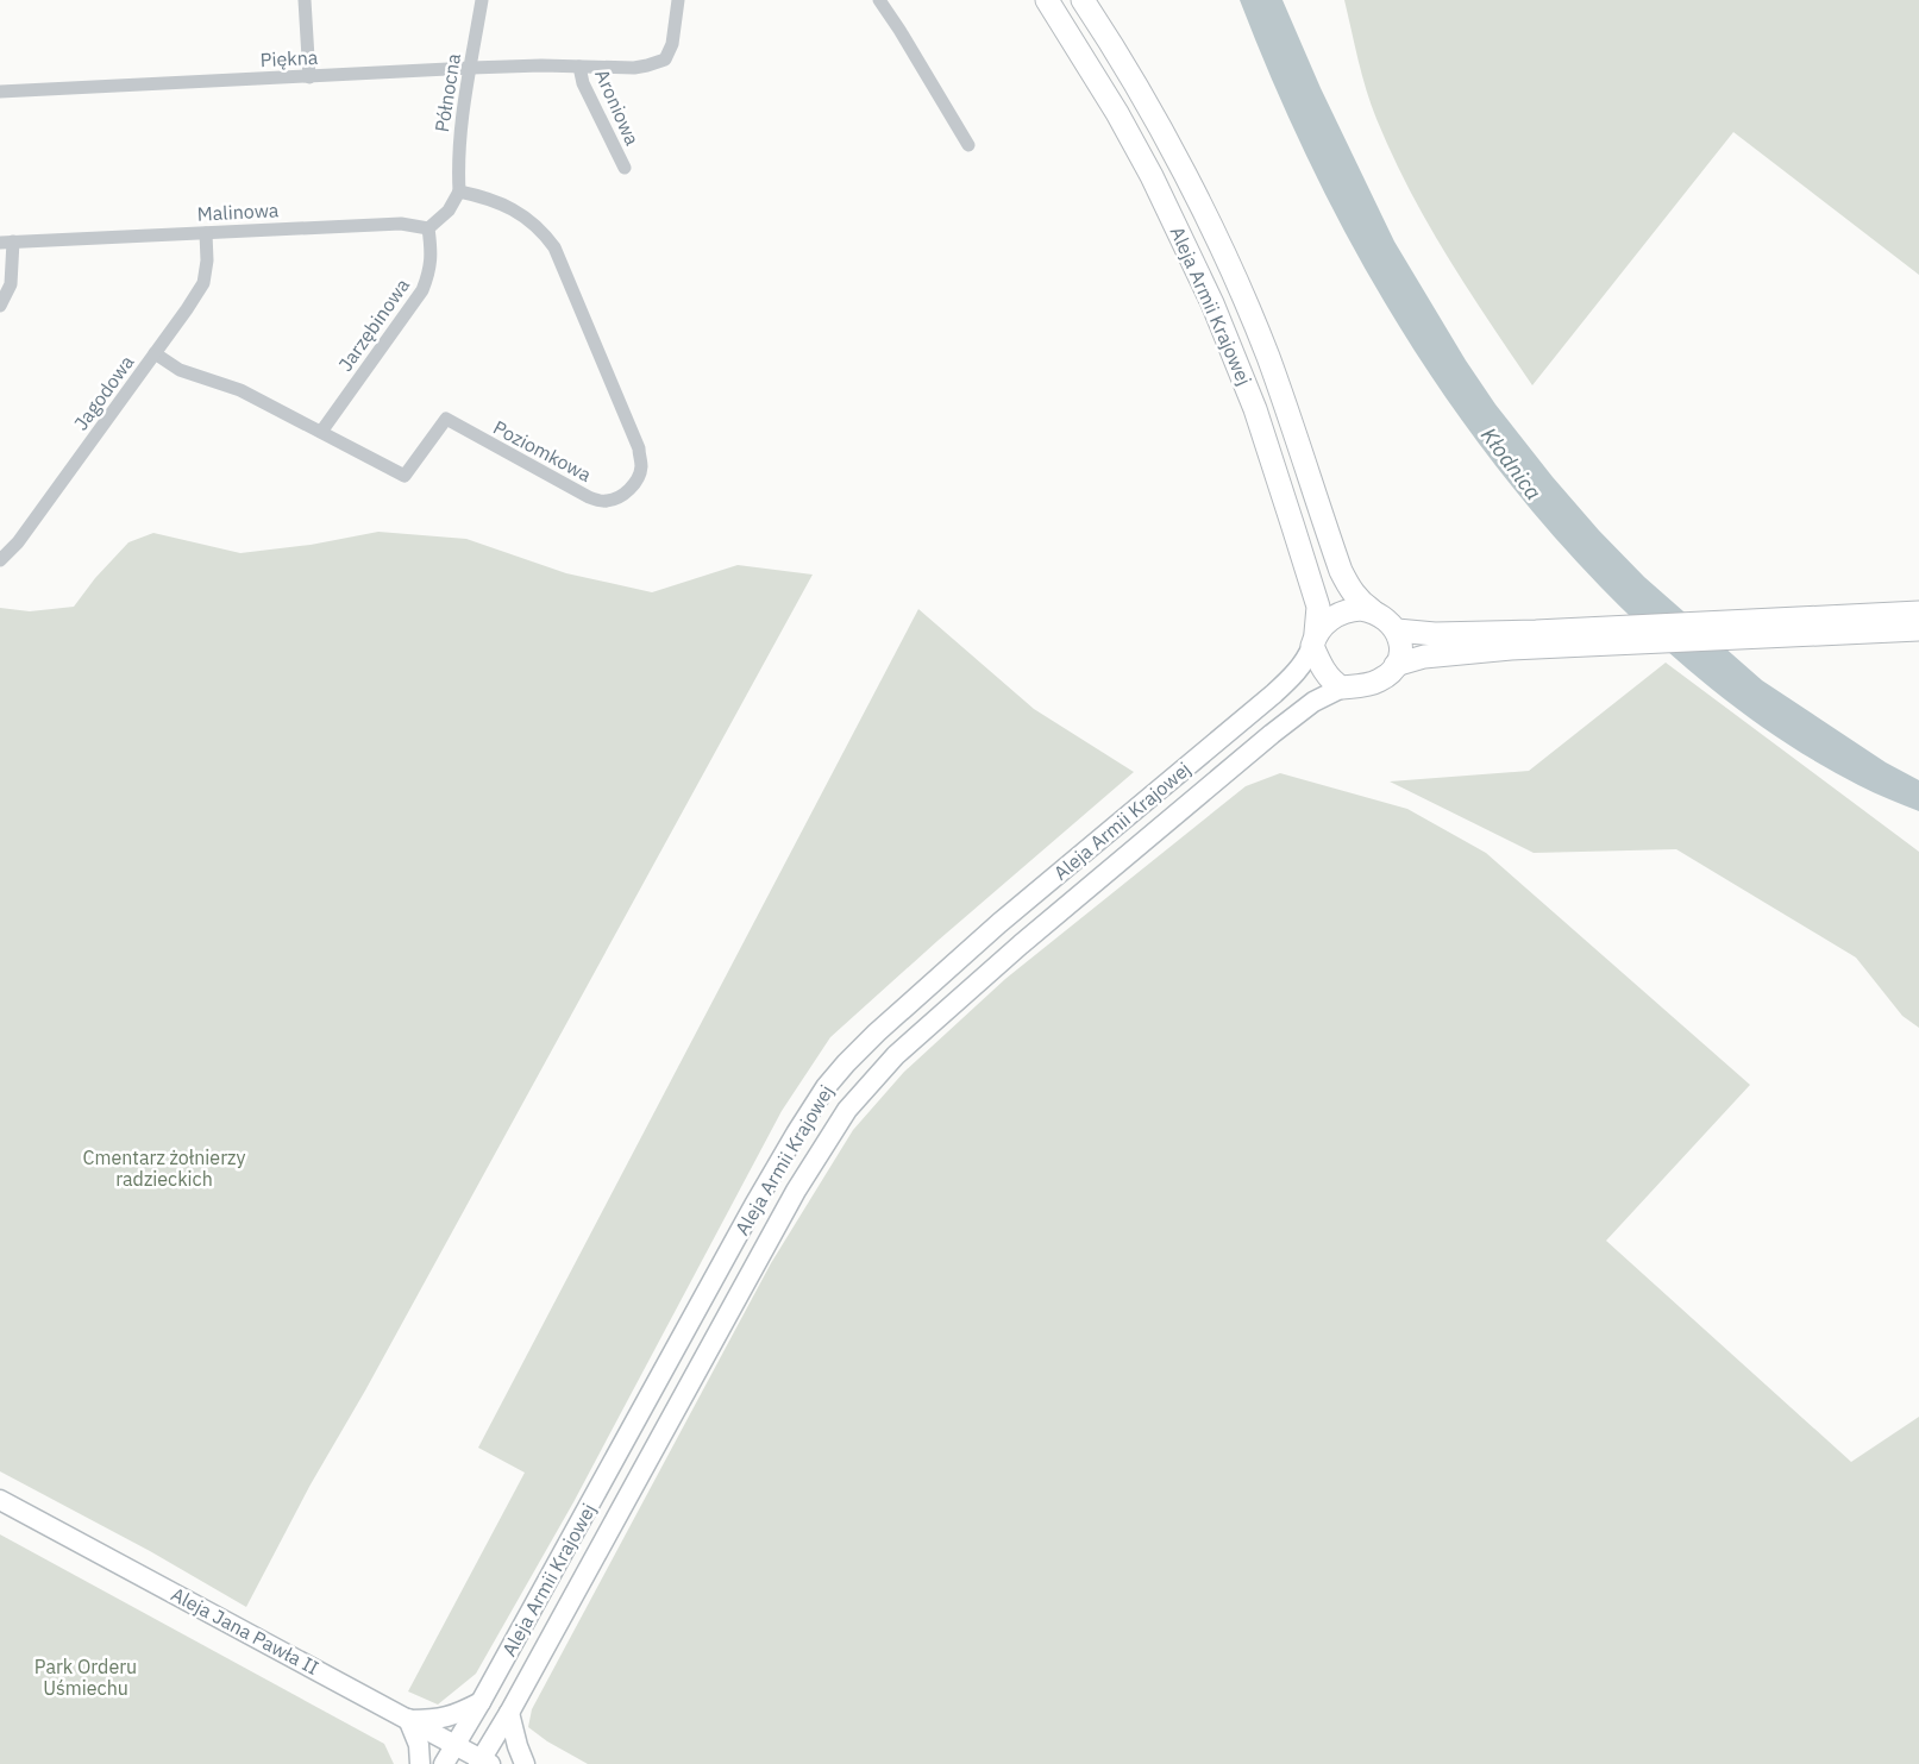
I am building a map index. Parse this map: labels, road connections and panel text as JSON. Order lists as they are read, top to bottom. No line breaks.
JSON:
{"streets":{"main road":["Aleja Armii Krajowej","Aleja Jana Pawła II"],"street":["Piękna","Północna","Aroniowa","Malinowa","Jarzębinowa","Jagodowa","Poziomkowa"]},"crossings":[["Piękna","Północna"],["Piękna","Aroniowa"],["Północna","Poziomkowa"],["Malinowa","Jarzębinowa"],["Malinowa","Jagodowa"],["Aleja Armii Krajowej","Aleja Jana Pawła II"],["Jarzębinowa","Poziomkowa"],["Jagodowa","Poziomkowa"]],"water":["Kłodnica"],"parks":["Cmentarz żołnierzy radzieckich","Park Orderu Uśmiechu"]}
